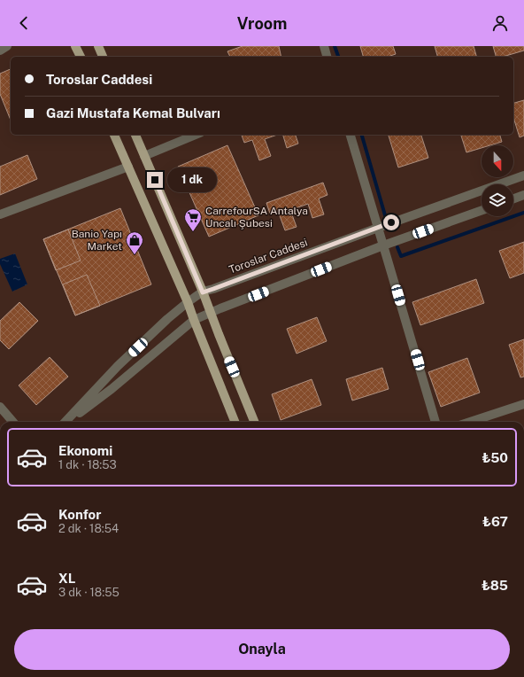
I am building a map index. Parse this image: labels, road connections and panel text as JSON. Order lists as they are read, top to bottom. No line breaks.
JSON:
{"streets":{"street":["Toroslar Caddesi"]},"places":{"supermarket":["CarrefourSA Antalya Uncalı Şubesi"],"shop":["Banio Yapı Market"]},"north":"bottom","page":{"header":"Vroom","banner":["Toroslar Caddesi","Gazi Mustafa Kemal Bulvarı"],"bubble":"1 dk","list":[{"name":"Ekonomi","note":"1 dk · 18:53","value":"₺50"},{"name":"Konfor","note":"2 dk · 18:54","value":"₺67"},{"name":"XL","note":"3 dk · 18:55","value":"₺85"}],"buttons":"Onayla"}}
